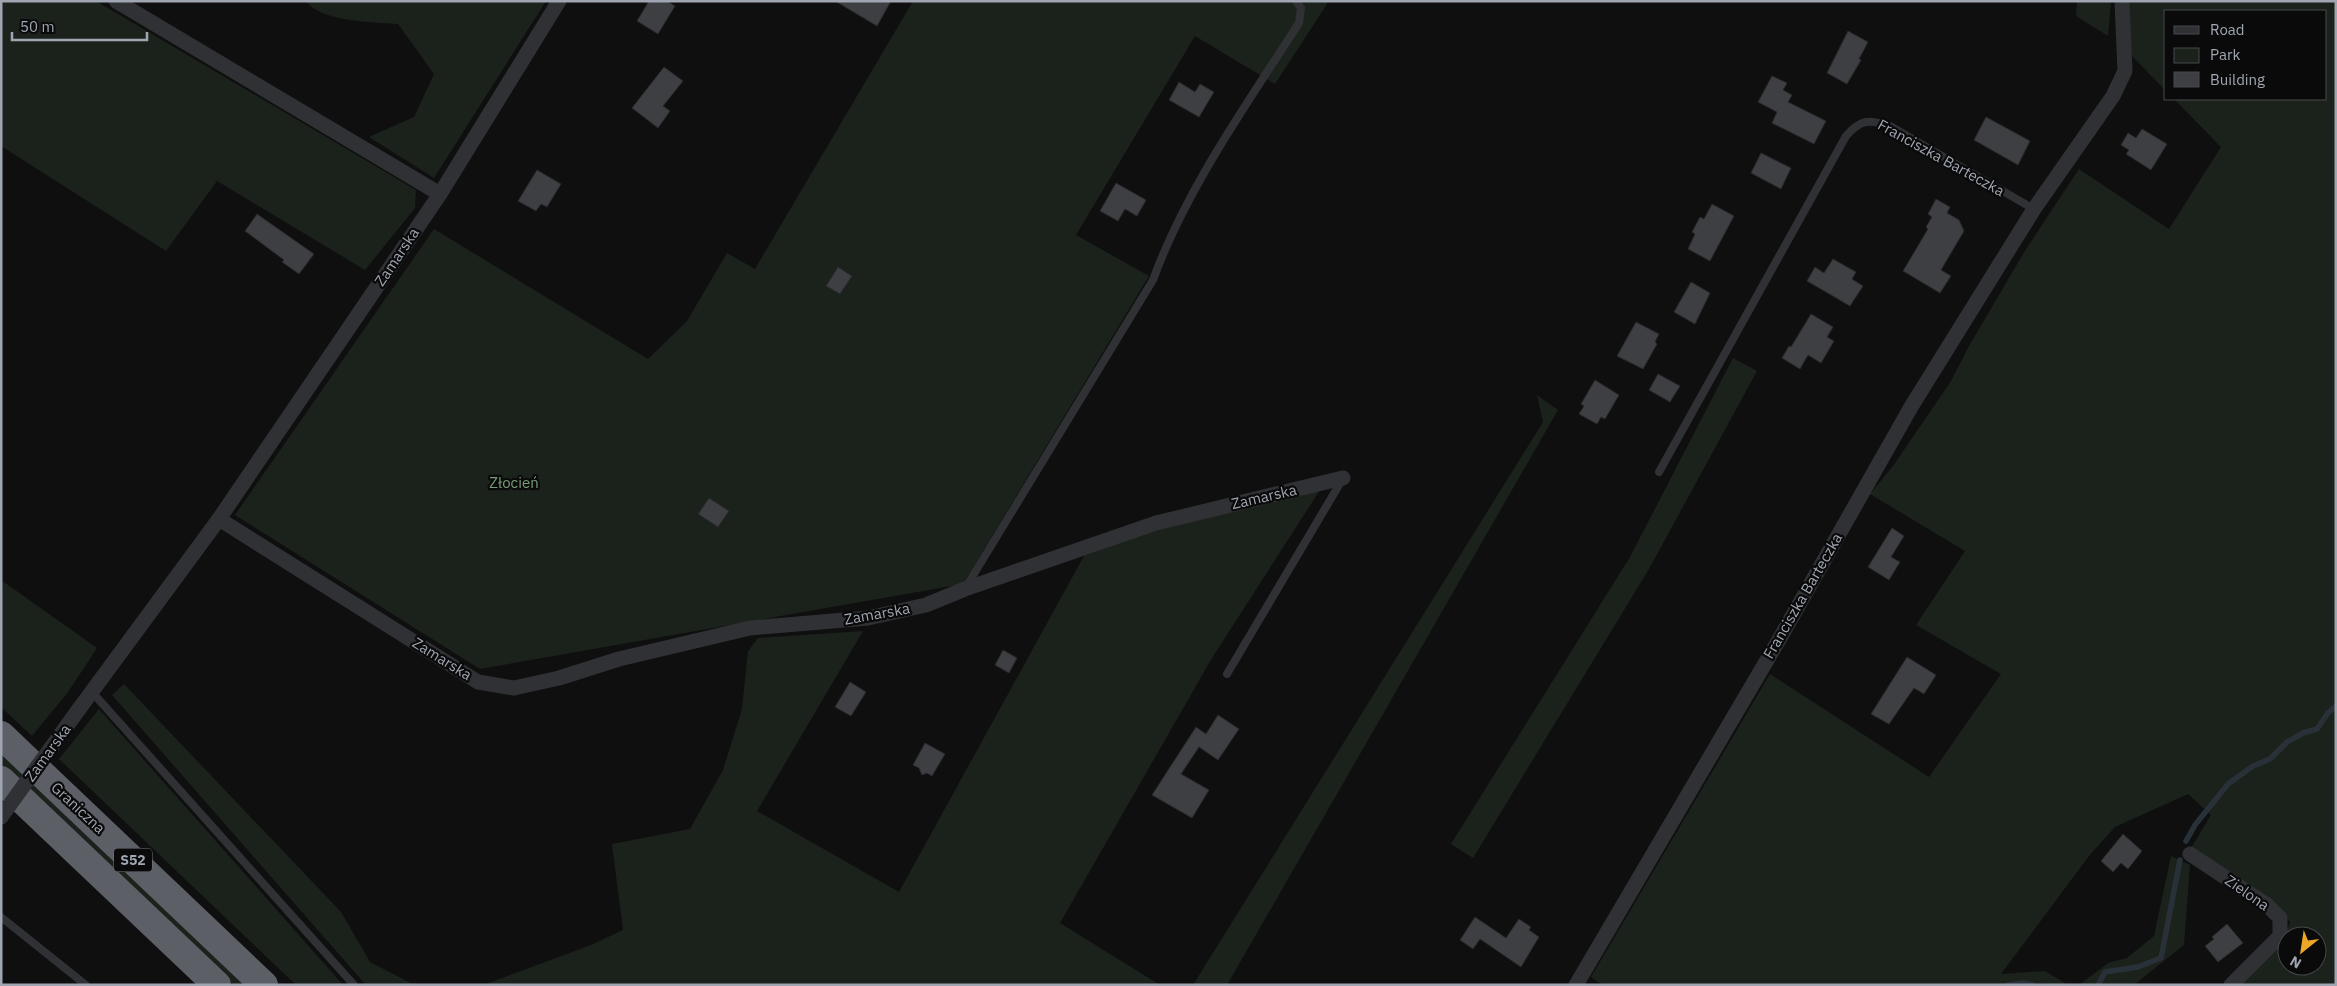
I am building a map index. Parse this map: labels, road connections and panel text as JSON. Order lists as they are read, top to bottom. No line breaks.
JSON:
{"streets":{"highway":["Graniczna","S52"],"street":["Franciszka Barteczka","Zamarska","Zielona"]},"parks":["Złocień"],"legend":["Road","Park","Building"],"scale_bar":"50 m","north":"bottom left"}
